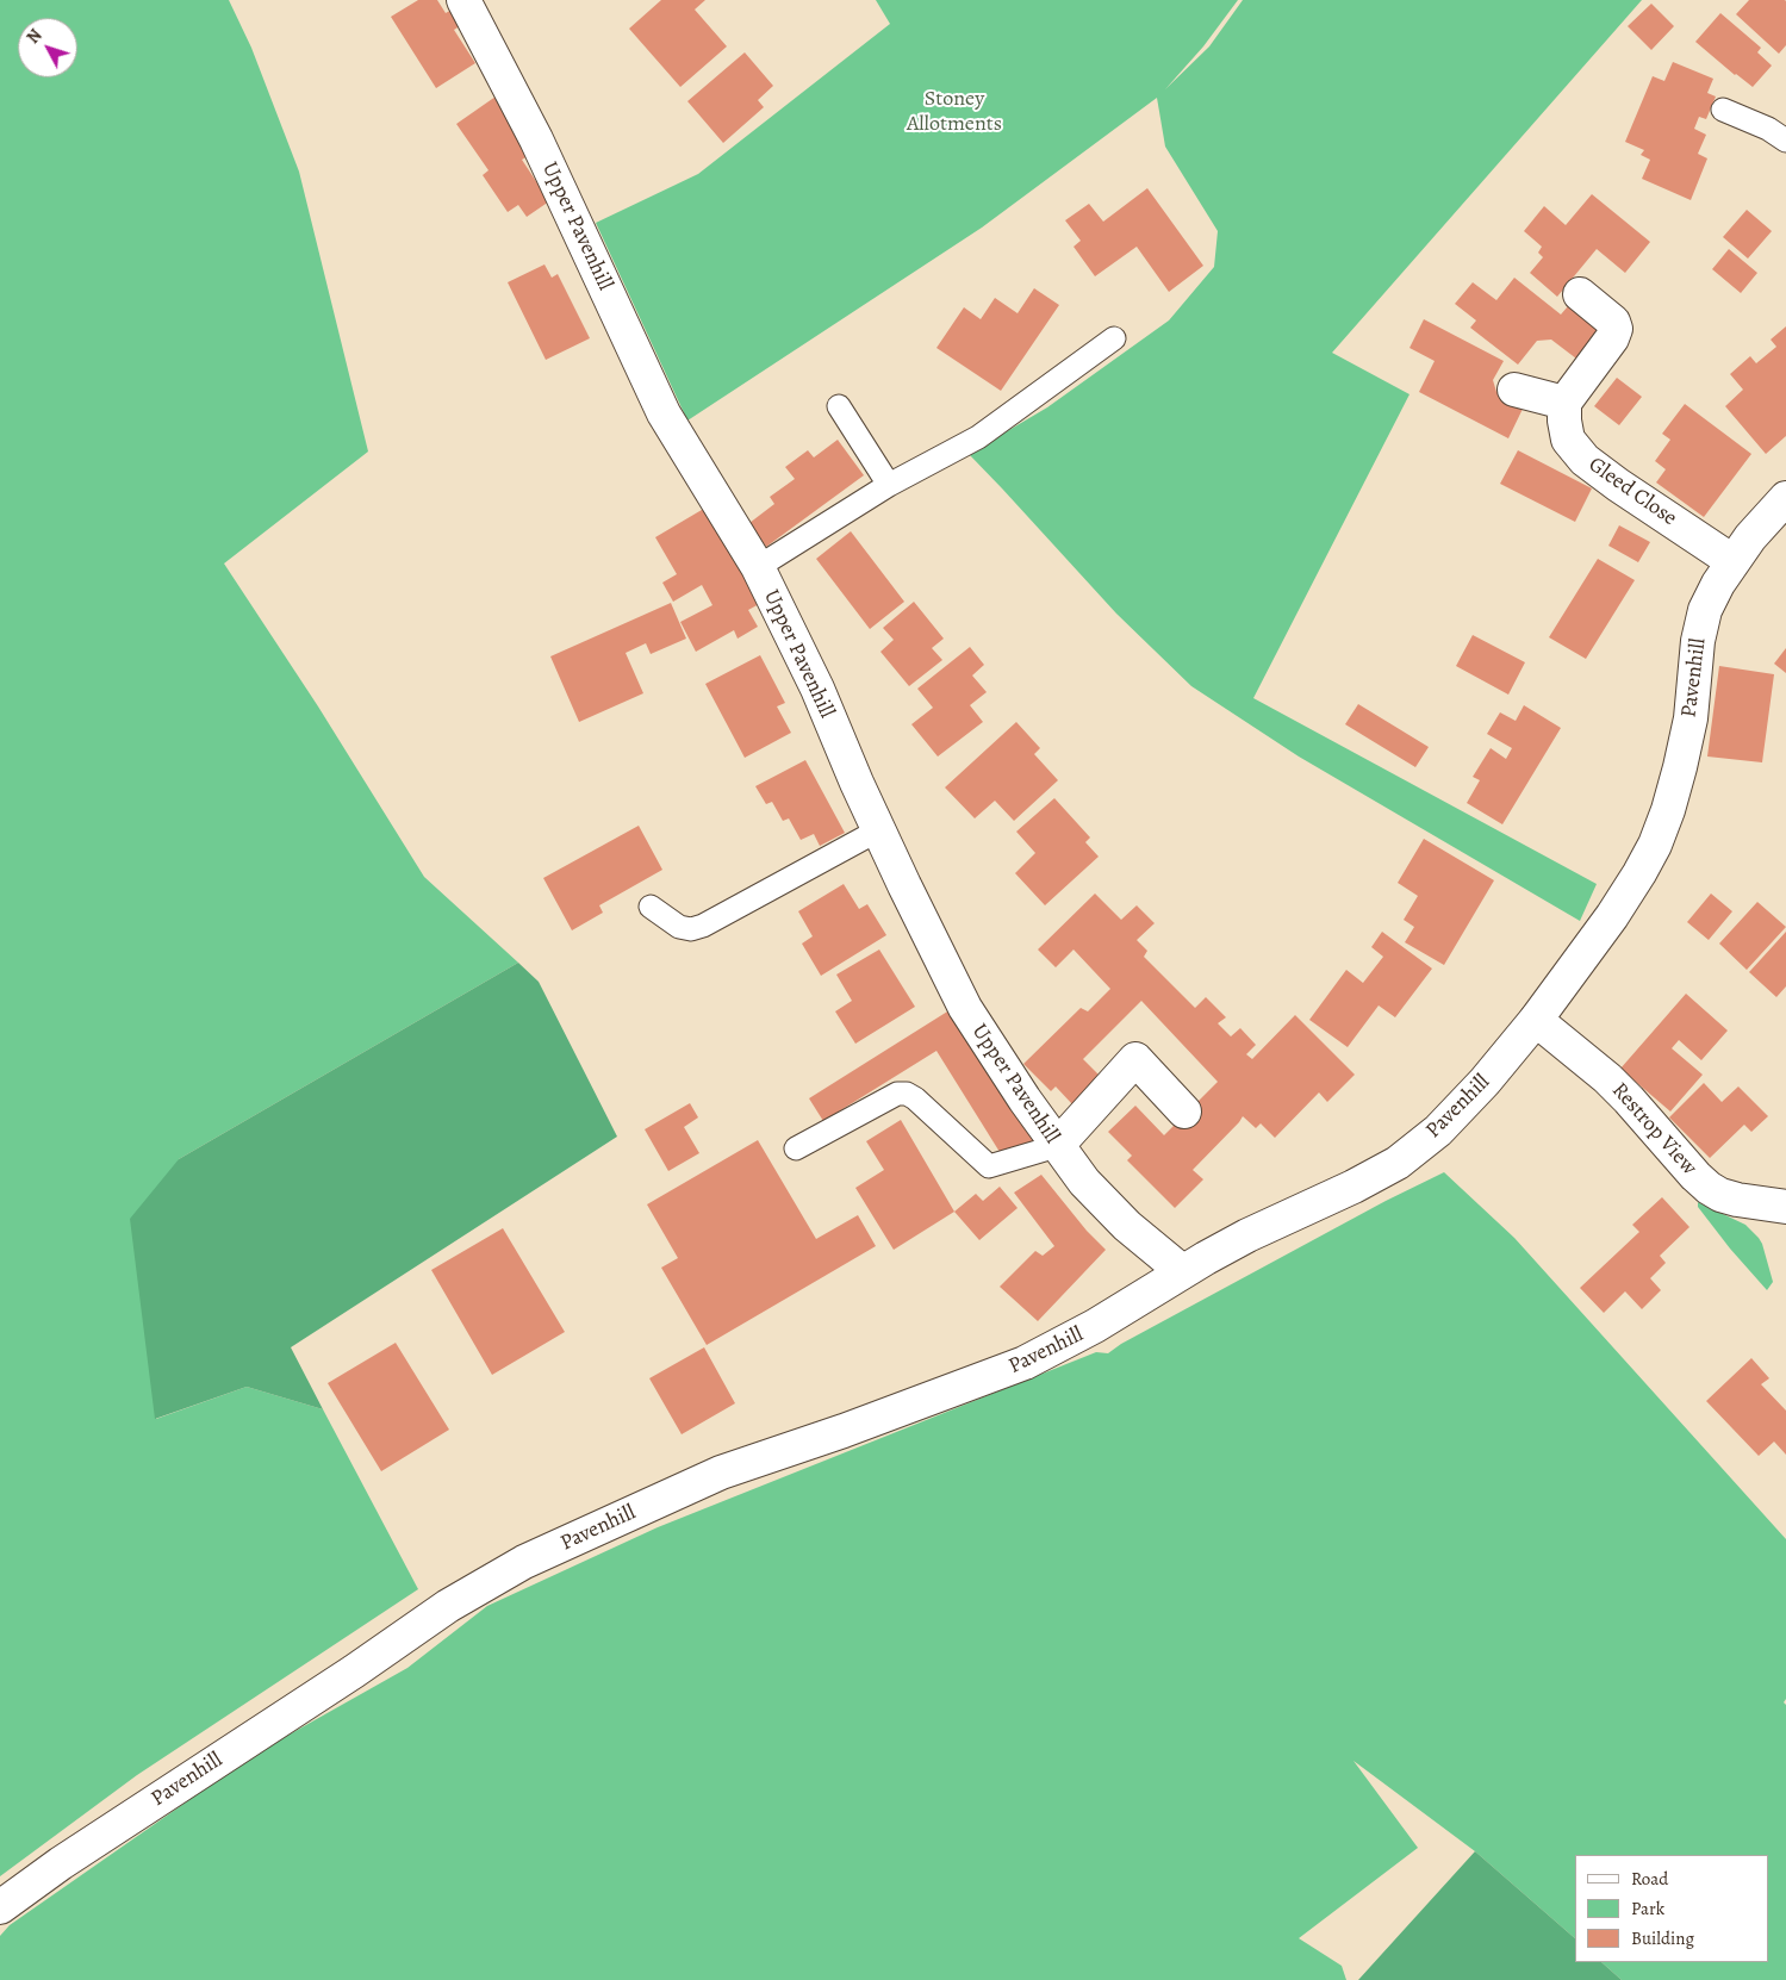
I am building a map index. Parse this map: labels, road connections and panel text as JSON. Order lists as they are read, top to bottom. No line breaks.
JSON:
{"streets":{"street":["Upper Pavenhill","Gleed Close","Pavenhill","Restrop View"]},"crossings":[["Upper Pavenhill","Pavenhill"],["Gleed Close","Pavenhill"],["Pavenhill","Restrop View"]],"parks":["Stoney Allotments"],"legend":["Road","Park","Building"],"north":"top left"}
